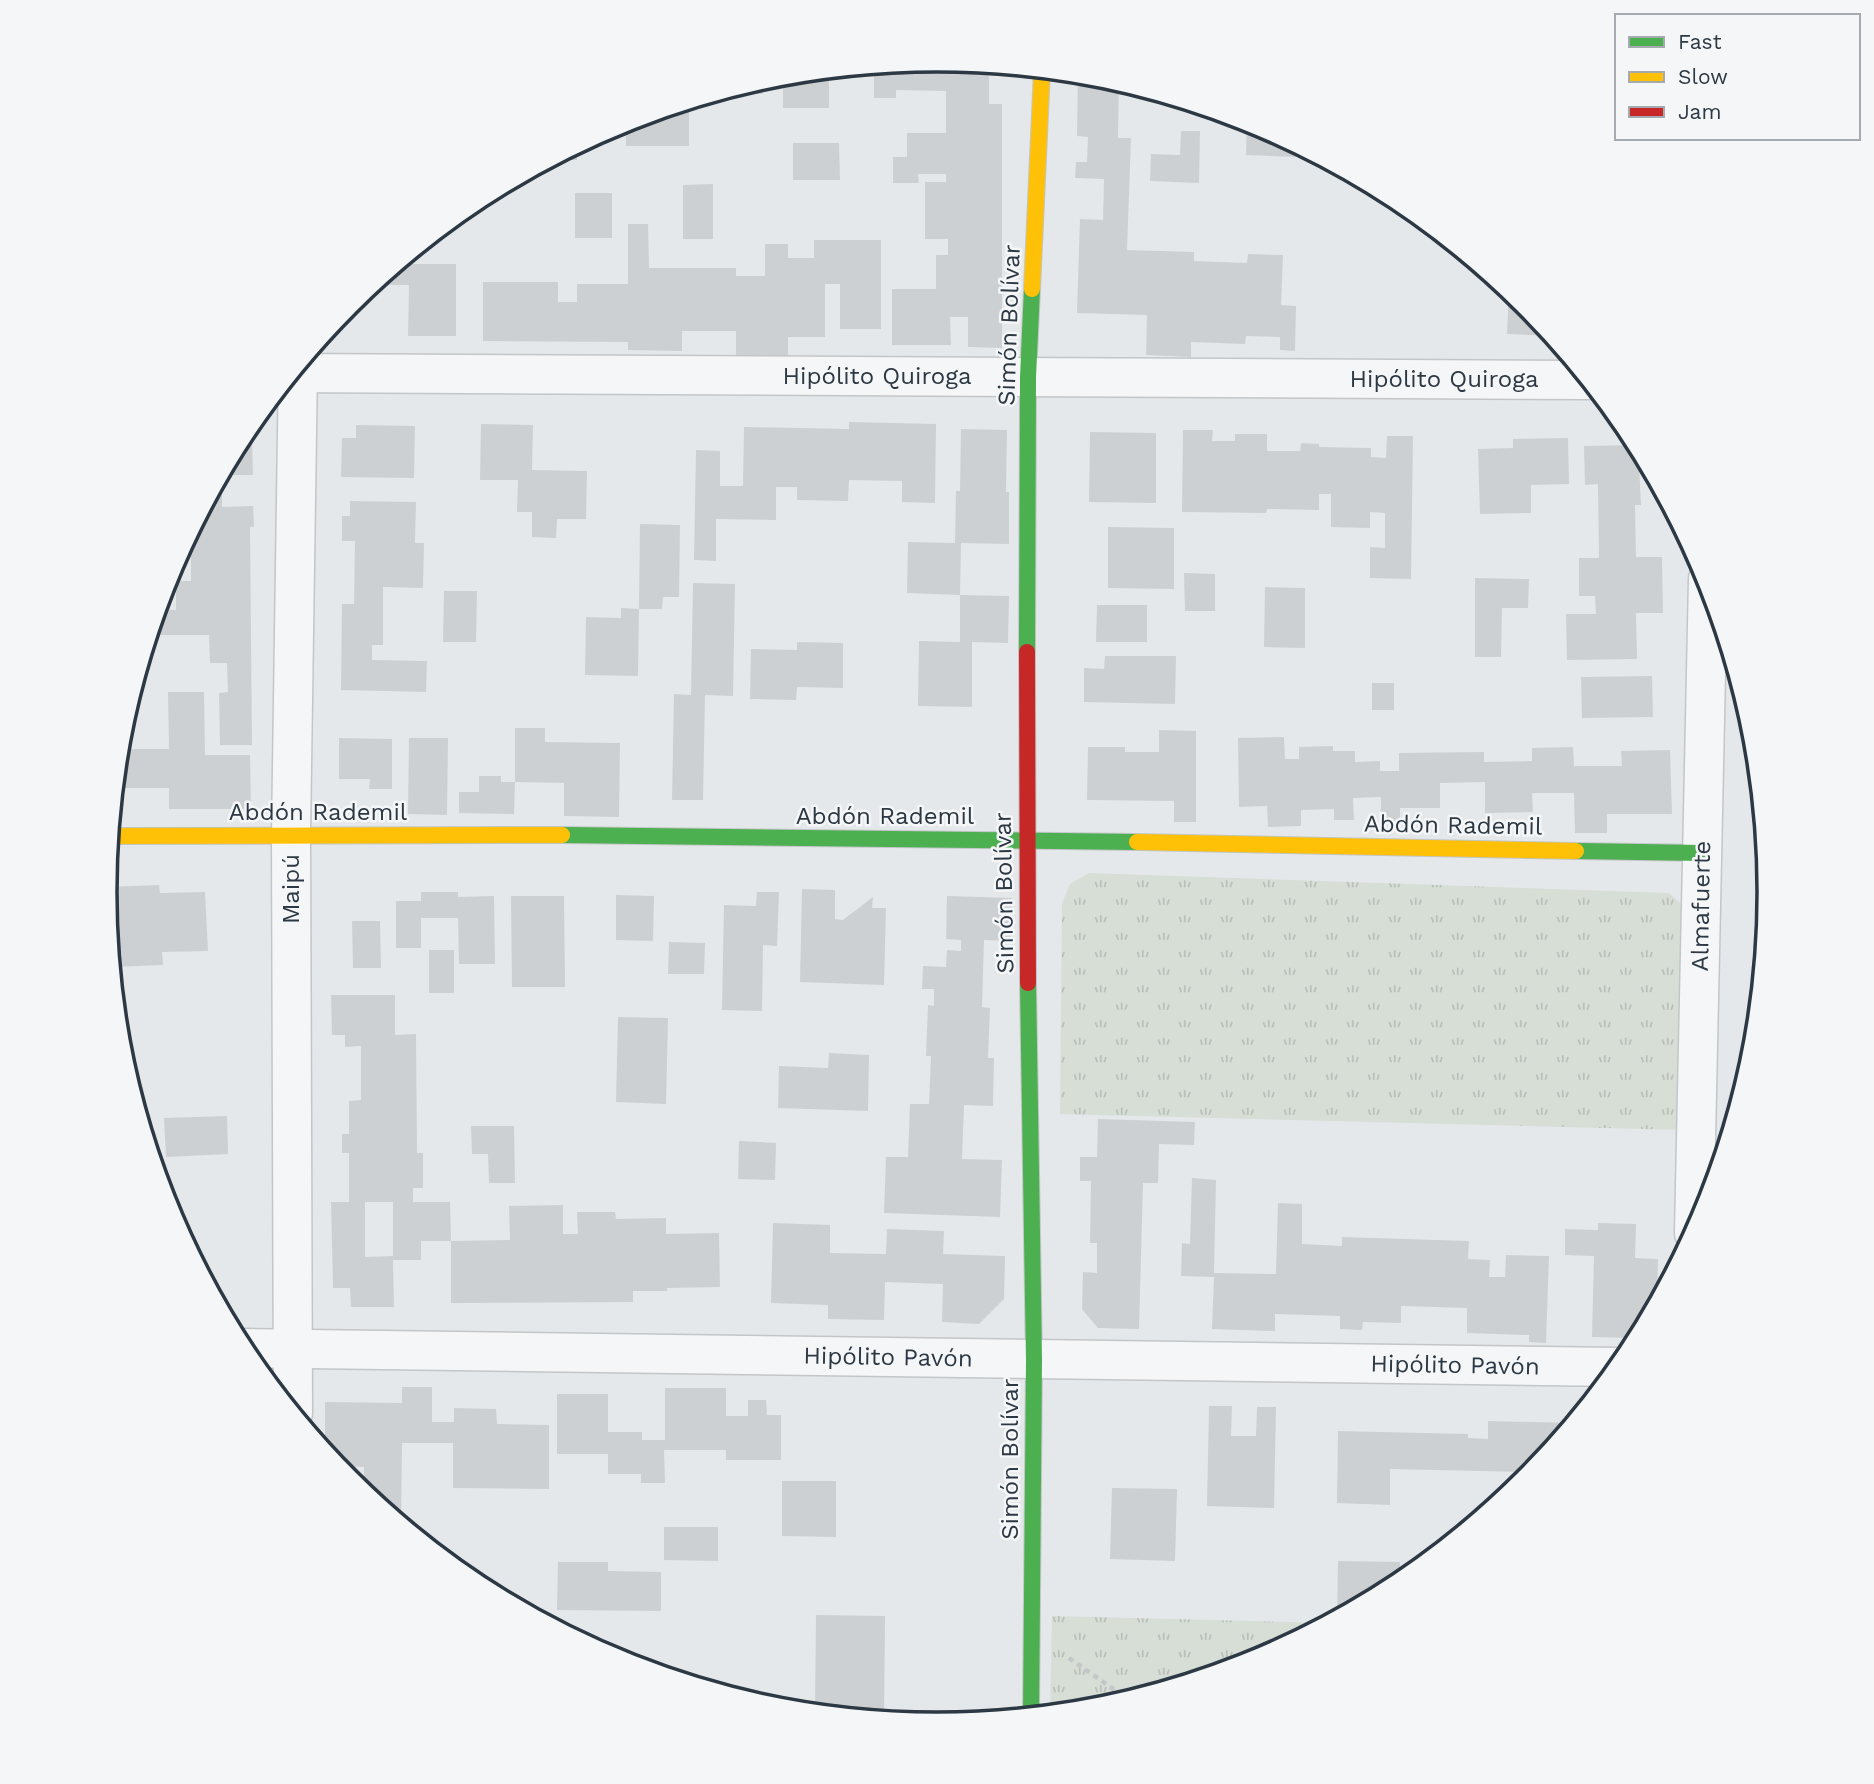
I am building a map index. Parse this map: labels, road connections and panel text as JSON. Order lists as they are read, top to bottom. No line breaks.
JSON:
{"streets":{"street":["Simón Bolívar","Hipólito Quiroga","Abdón Rademil","Maipú","Almafuerte","Hipólito Pavón"]},"crossings":[["Simón Bolívar","Hipólito Quiroga"],["Simón Bolívar","Abdón Rademil"],["Simón Bolívar","Hipólito Pavón"],["Abdón Rademil","Maipú"],["Abdón Rademil","Almafuerte"],["Maipú","Hipólito Pavón"]],"legend":["Fast","Slow","Jam"]}
